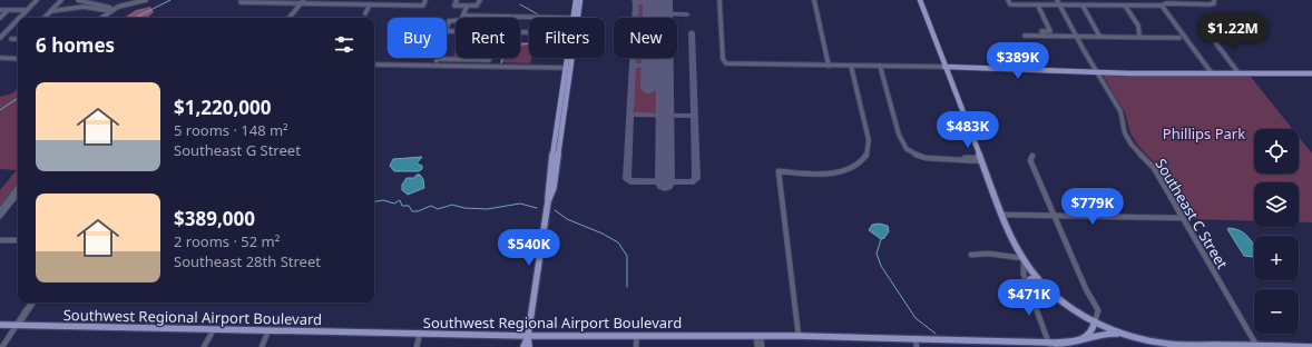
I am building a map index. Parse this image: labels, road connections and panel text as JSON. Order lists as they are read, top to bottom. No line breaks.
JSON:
{"streets":{"main road":["Southwest Regional Airport Boulevard"],"street":["Southeast C Street"]},"parks":["Phillips Park"],"page":{"price":["$1.22M","$389K","$483K","$779K","$540K","$471K"],"chip":["Buy","Rent","Filters","New"],"heading":"6 homes","list":[{"name":"$1,220,000","note":"5 rooms · 148 m² · Southeast G Street"},{"name":"$389,000","note":"2 rooms · 52 m² · Southeast 28th Street"}],"map_buttons":["+","−"]}}
